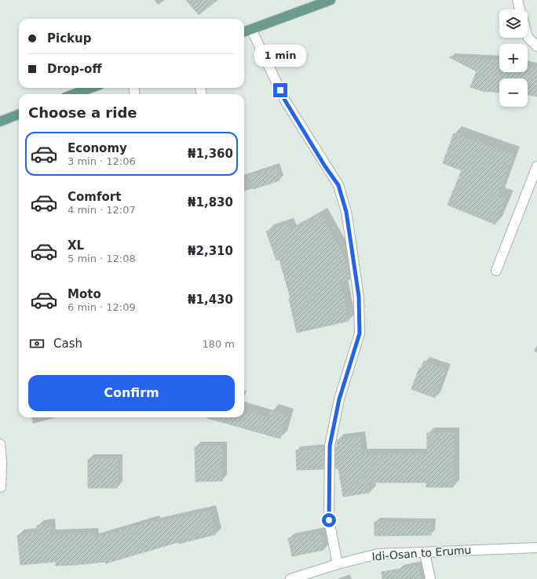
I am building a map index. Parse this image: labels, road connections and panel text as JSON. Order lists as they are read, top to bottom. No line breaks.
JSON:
{"streets":{"street":["Idi-Osan to Erumu"]},"page":{"map_buttons":["+","−"],"banner":["Pickup","Drop-off"],"bubble":"1 min","heading":"Choose a ride","list":[{"name":"Economy","note":"3 min · 12:06","value":"₦1,360"},{"name":"Comfort","note":"4 min · 12:07","value":"₦1,830"},{"name":"XL","note":"5 min · 12:08","value":"₦2,310"},{"name":"Moto","note":"6 min · 12:09","value":"₦1,430"}],"pay":["Cash","180 m"],"buttons":"Confirm"}}
